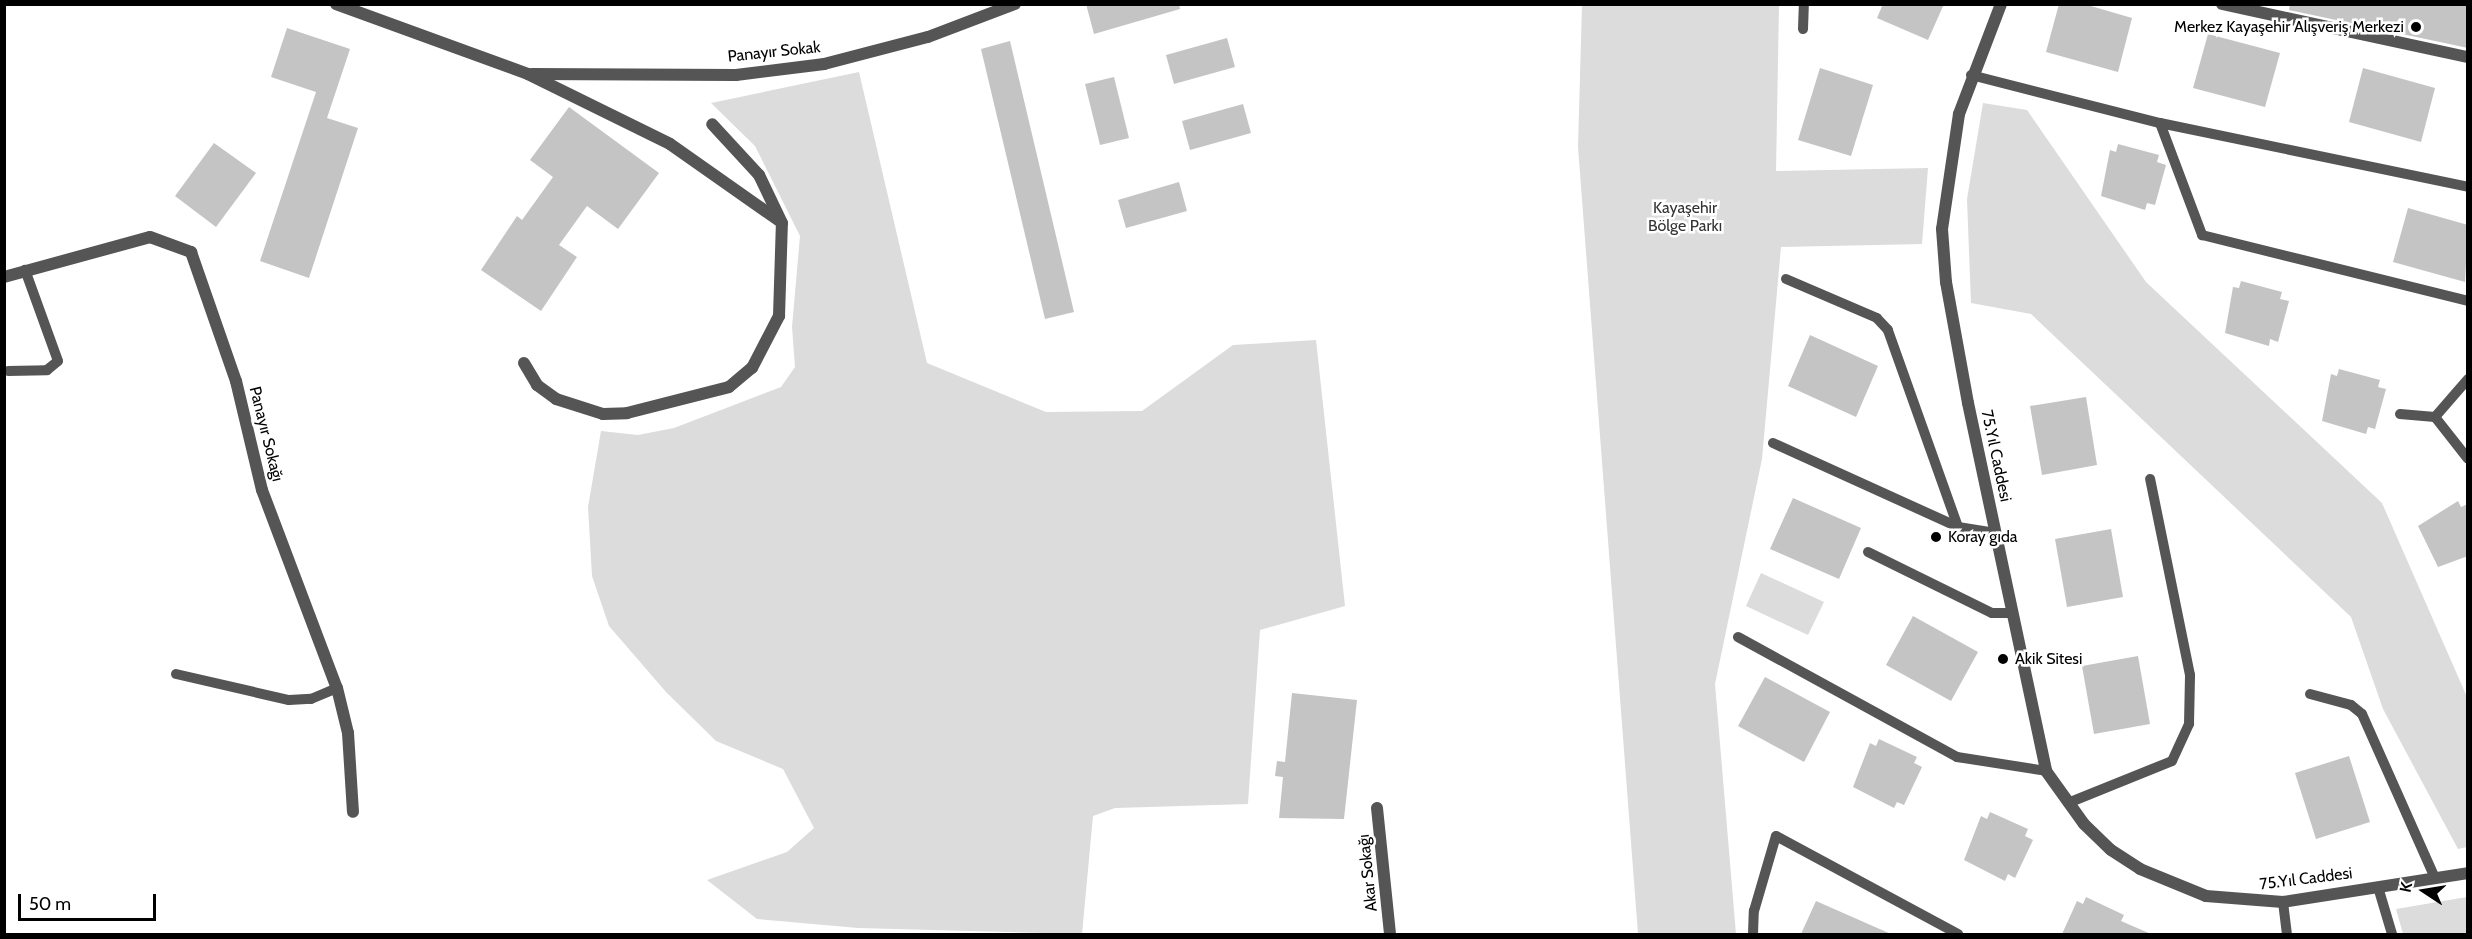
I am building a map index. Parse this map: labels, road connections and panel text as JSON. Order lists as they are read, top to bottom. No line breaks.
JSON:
{"streets":{"street":["Panayır Sokak","Panayır Sokağı","75.Yıl Caddesi","Akar Sokağı"]},"parks":["Kayaşehir Bölge Parkı"],"places":["Merkez Kayaşehir Alışveriş Merkezi","Koray gıda","Akik Sitesi"],"scale_bar":"50 m","north":"left"}
